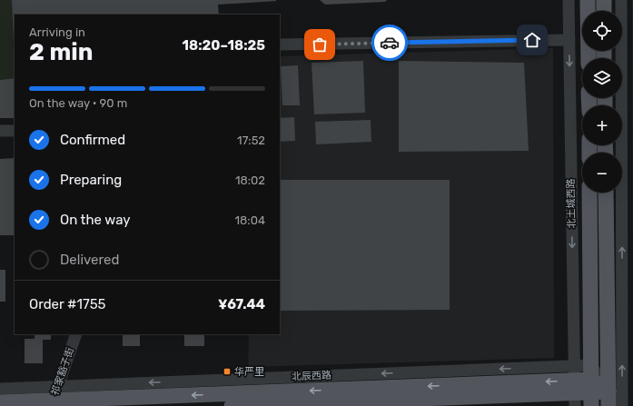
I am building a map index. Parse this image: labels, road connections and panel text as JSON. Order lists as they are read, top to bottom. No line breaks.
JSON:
{"streets":{"main road":["北土城西路","北辰西路"],"street":["祁家豁子街"]},"crossings":[["北土城西路","北辰西路"],["祁家豁子街","北辰西路"]],"places":{"transit":["华严里"]},"page":{"map_buttons":["+","−"],"heading":["2 min","Arriving in","18:20–18:25"],"panel":["Order #1755","¥67.44"],"bar":"On the way · 90 m","list":[["Confirmed","17:52"],["Preparing","18:02"],["On the way","18:04"],"Delivered"]}}
